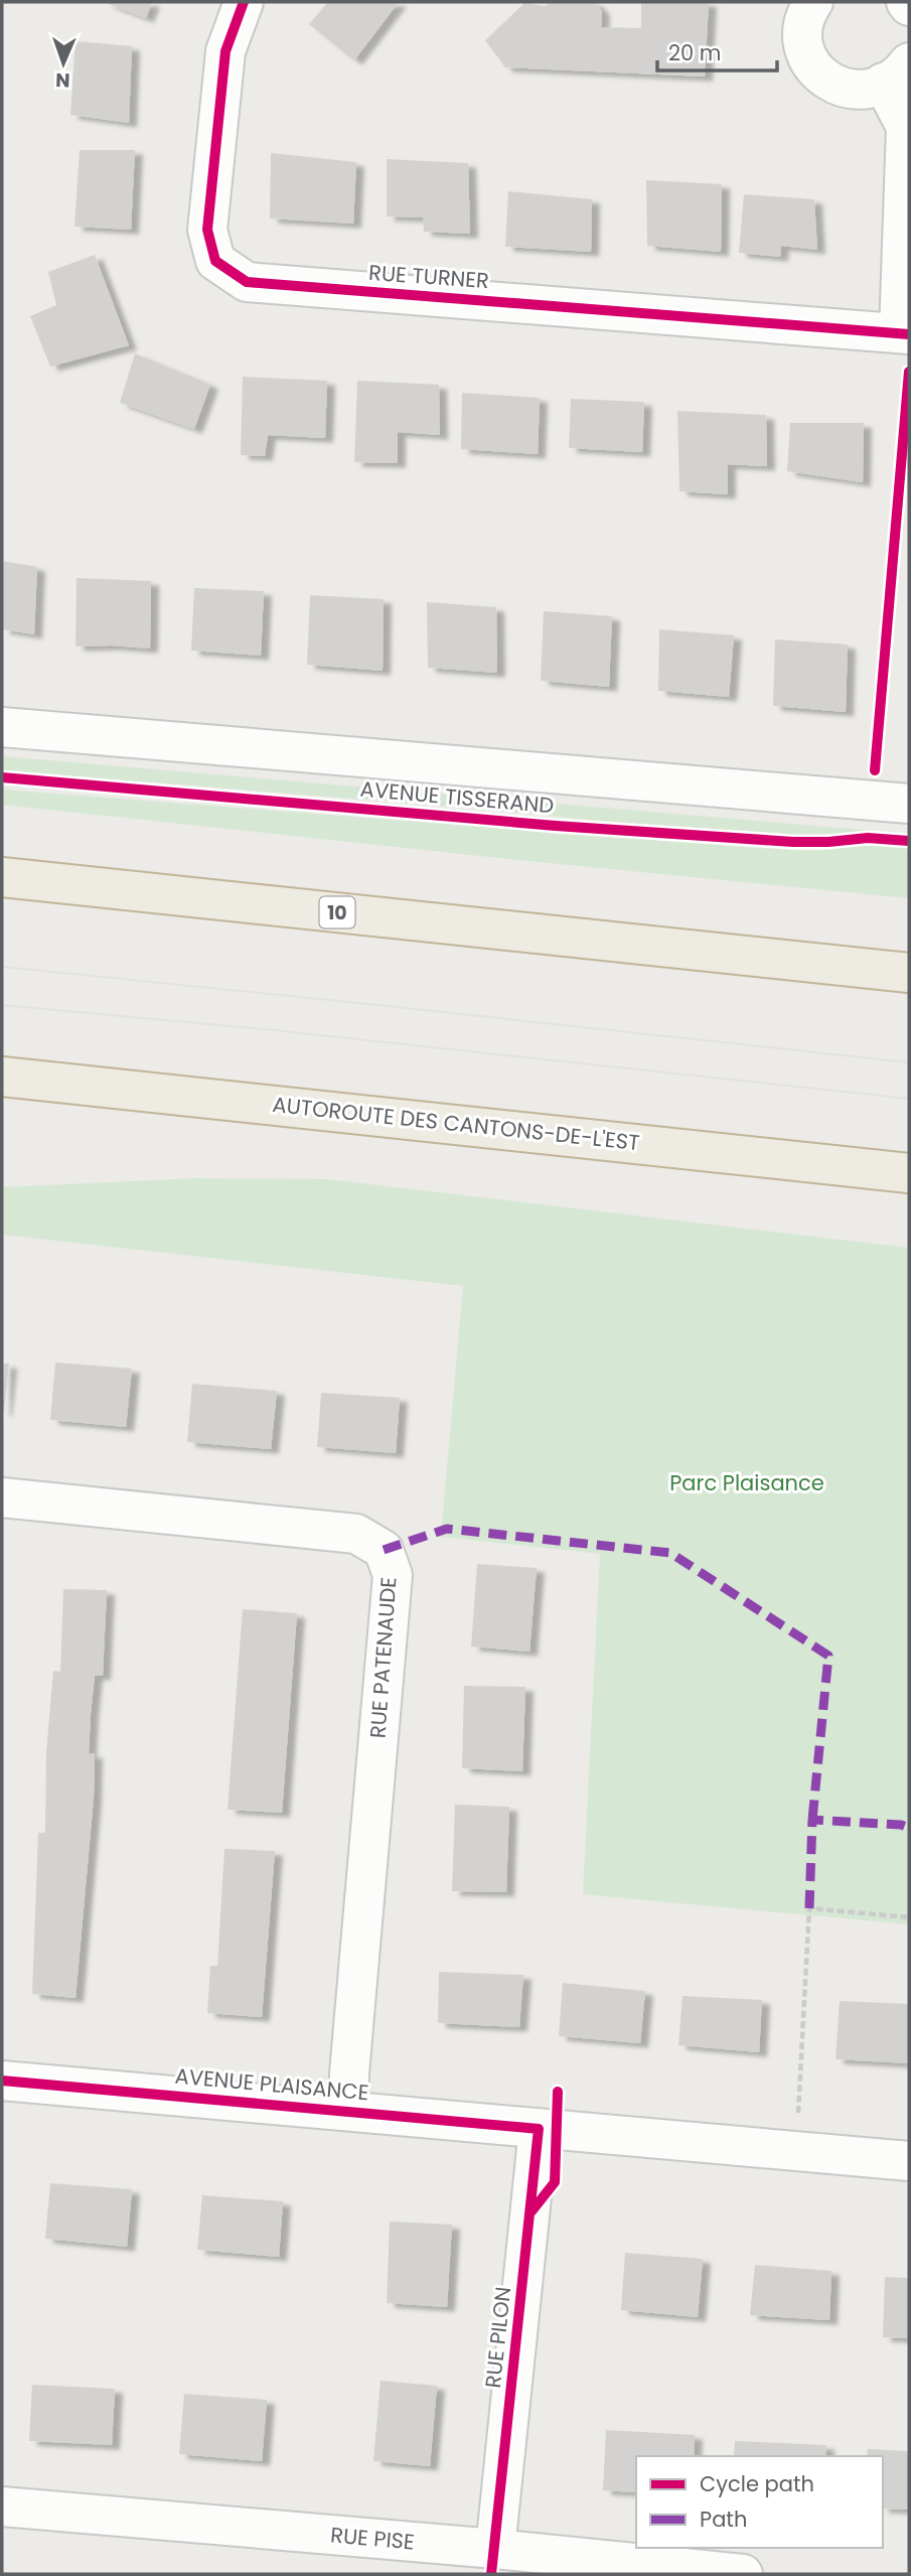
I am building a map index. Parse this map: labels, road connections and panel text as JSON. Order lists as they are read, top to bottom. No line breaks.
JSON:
{"streets":{"highway":["10","AUTOROUTE DES CANTONS-DE-L'EST"],"street":["RUE TURNER","AVENUE TISSERAND","RUE PATENAUDE","AVENUE PLAISANCE","RUE PILON","RUE PISE"]},"crossings":[["RUE PATENAUDE","AVENUE PLAISANCE"],["AVENUE PLAISANCE","RUE PILON"],["RUE PILON","RUE PISE"]],"parks":["Parc Plaisance"],"legend":["Cycle path","Path"],"scale_bar":"20 m","north":"bottom"}
